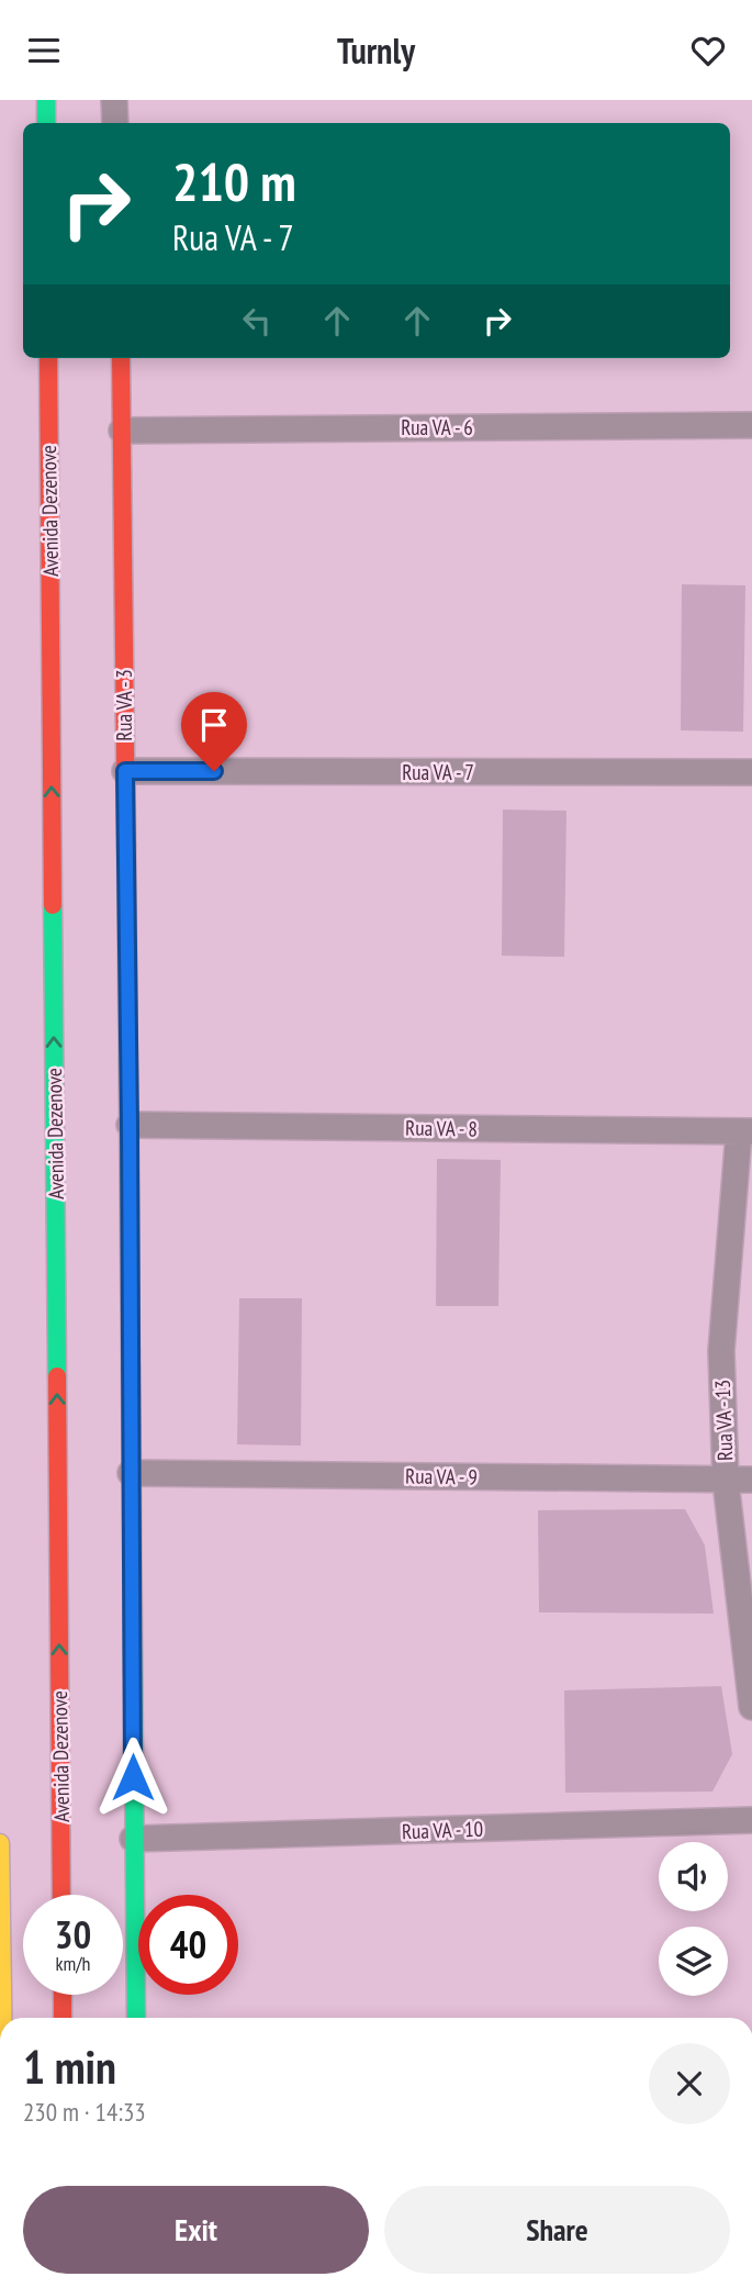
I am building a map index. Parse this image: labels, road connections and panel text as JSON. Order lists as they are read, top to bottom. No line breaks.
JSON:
{"streets":{"street":["Rua VA - 6","Avenida Dezenove","Rua VA - 3","Rua VA - 7","Rua VA - 8","Rua VA - 13","Rua VA - 9","Rua VA - 10"]},"crossings":[["Rua VA - 6","Rua VA - 3"],["Rua VA - 3","Rua VA - 7"],["Rua VA - 3","Rua VA - 8"],["Rua VA - 3","Rua VA - 9"],["Rua VA - 3","Rua VA - 10"],["Rua VA - 8","Rua VA - 13"],["Rua VA - 13","Rua VA - 9"]],"one_way":["Avenida Dezenove"],"page":{"header":"Turnly","turn":["210 m","Rua VA - 7"],"speed":"30 km/h","limit":"40","heading":["1 min","230 m · 14:33"],"buttons":["Exit","Share"]}}
